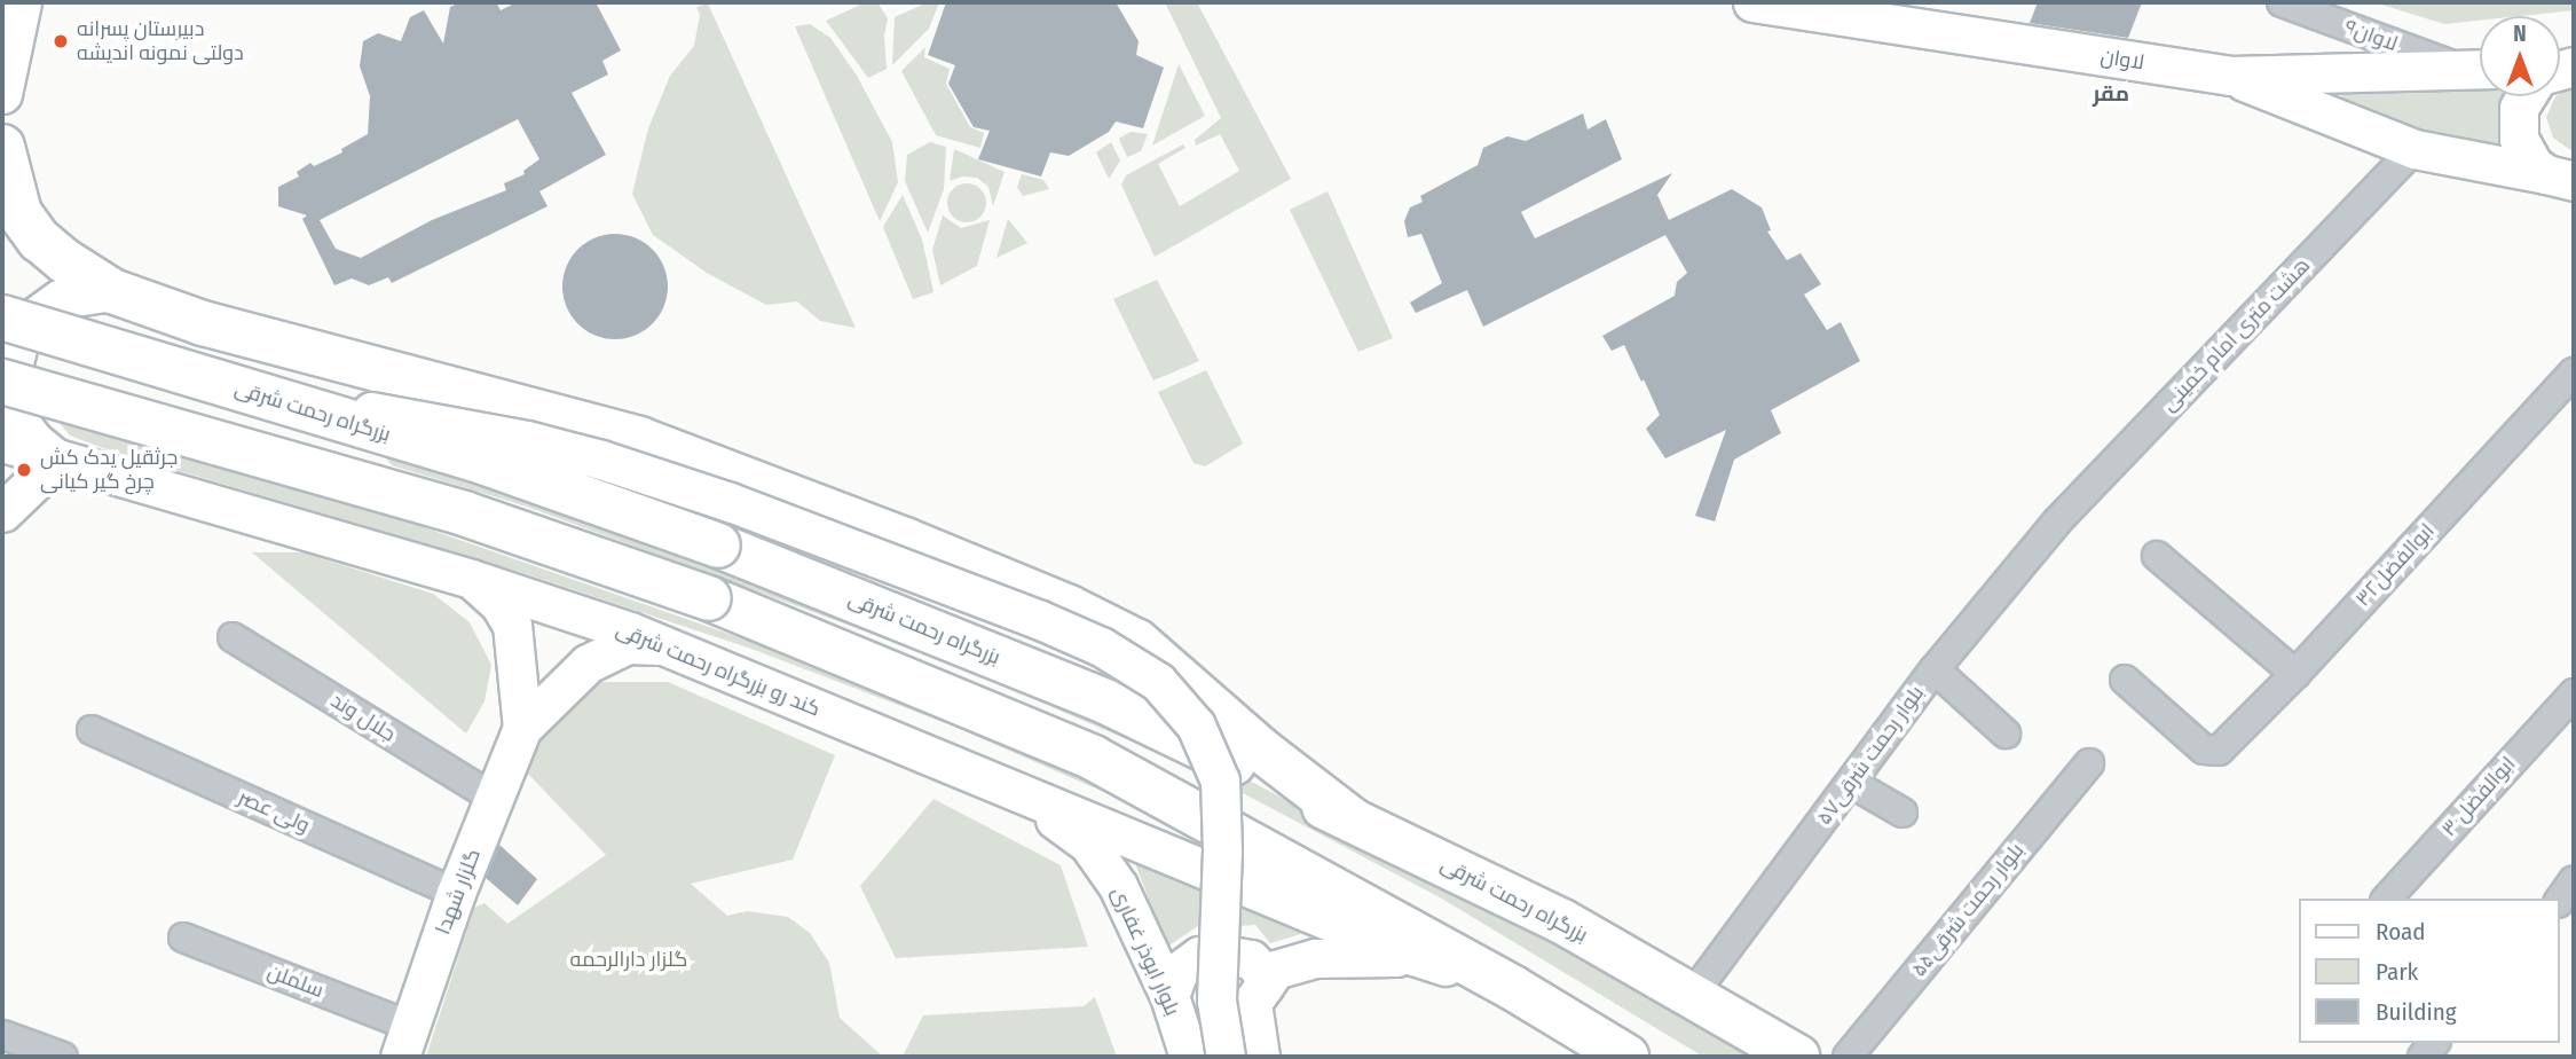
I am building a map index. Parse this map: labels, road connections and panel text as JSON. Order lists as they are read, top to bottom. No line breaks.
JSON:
{"streets":{"highway":["بزرگراه رحمت شرقی"],"main road":["لاوان","کند رو بزرگراه رحمت شرقی","گلزار شهدا","بلوار ابوذر غفاری"],"street":["۹لاوان","هشت متری امام خمینی","ابوالفضل۳۲","جلال وند","۵۷بلوار رحمت شرقی","ابوالفضل۳۰","ولی عصر","بلوار رحمت شرقی۵۵","سلملن"]},"crossings":[["۹لاوان","لاوان"],["هشت متری امام خمینی","۵۷بلوار رحمت شرقی"],["بزرگراه رحمت شرقی","۵۷بلوار رحمت شرقی"],["کند رو بزرگراه رحمت شرقی","گلزار شهدا"],["کند رو بزرگراه رحمت شرقی","بلوار ابوذر غفاری"],["جلال وند","گلزار شهدا"],["ولی عصر","گلزار شهدا"],["گلزار شهدا","سلملن"]],"districts":["مقر"],"parks":["گلزار دارالرحمه"],"places":["دبیرستان پسرانه دولتی نمونه اندیشه","جرثقیل یدک کش چرخ گیر کیانی"],"legend":["Road","Park","Building"],"north":"top"}
